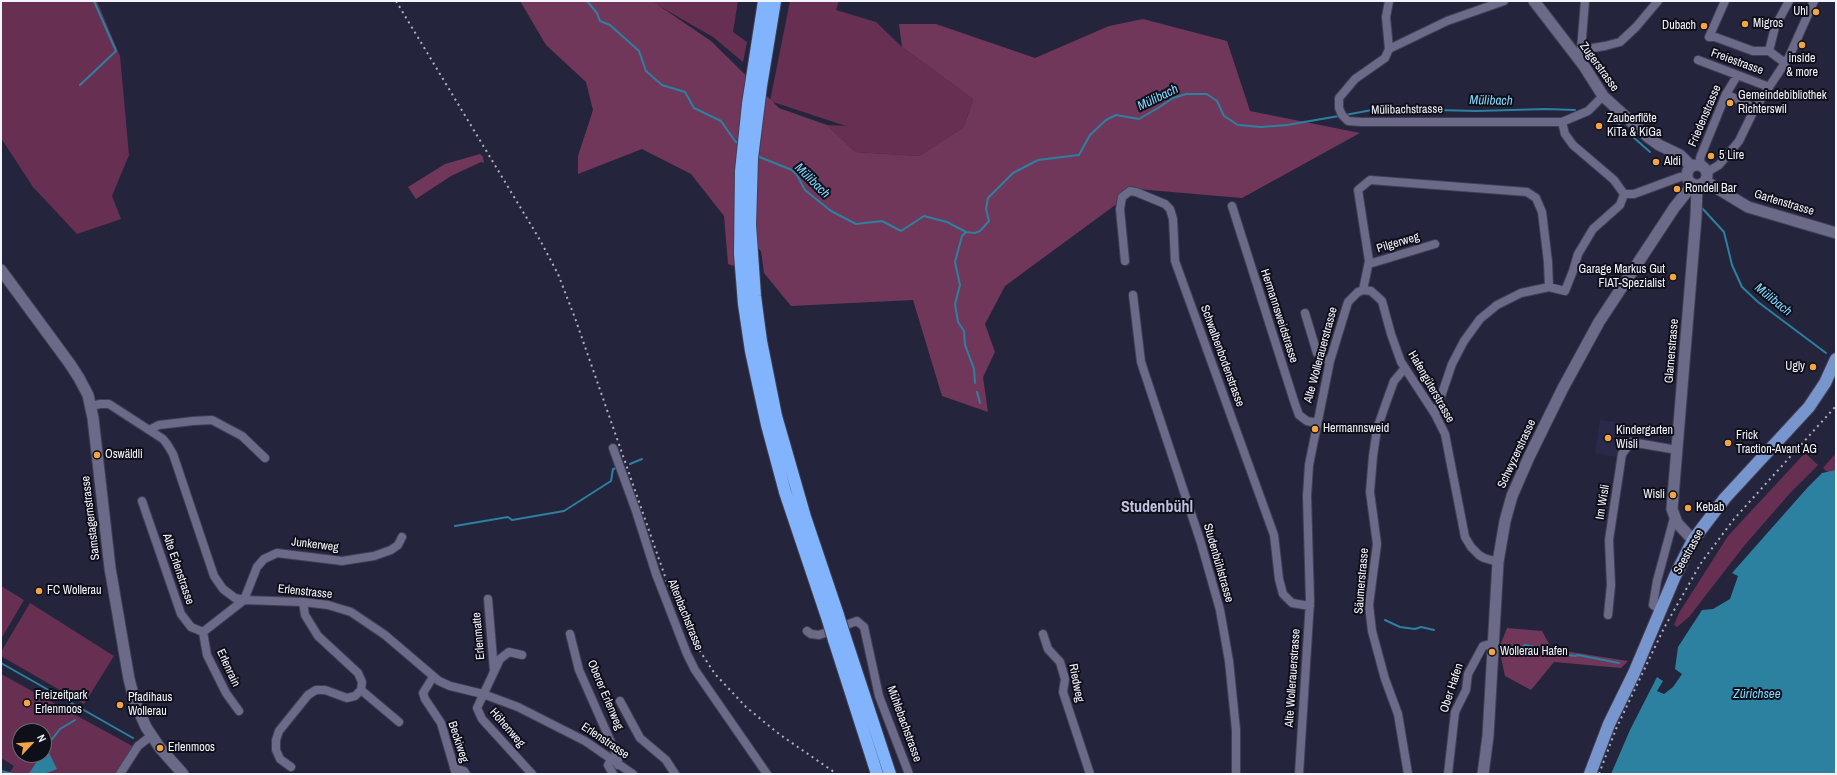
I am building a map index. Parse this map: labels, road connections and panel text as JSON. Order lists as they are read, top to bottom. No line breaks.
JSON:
{"streets":{"main road":["Zugerstrasse","Gartenstrasse","Glarnerstrasse","Schwyzerstrasse","Samstagernstrasse","Seestrasse"],"street":["Freiestrasse","Mülibachstrasse","Friedenstrasse","Pilgerweg","Hermannsweidstrasse","Alte Wollerauerstrasse","Schwalbenbodenstrasse","Hafengüterstrasse","Im Wisli","Junkerweg","Studenbühlstrasse","Alte Erlenstrasse","Säumerstrasse","Erlenstrasse","Altenbachstrasse","Erlenmatte","Erlenrain","Riedweg","Ober Hafen","Oberer Erlenweg","Mühlebachstrasse","Höhenweg","Beckiweg"]},"crossings":[["Freiestrasse","Friedenstrasse"],["Zugerstrasse","Mülibachstrasse"],["Zugerstrasse","Friedenstrasse"],["Zugerstrasse","Gartenstrasse"],["Zugerstrasse","Glarnerstrasse"],["Zugerstrasse","Schwyzerstrasse"],["Friedenstrasse","Gartenstrasse"],["Friedenstrasse","Glarnerstrasse"],["Friedenstrasse","Schwyzerstrasse"],["Gartenstrasse","Glarnerstrasse"],["Gartenstrasse","Schwyzerstrasse"],["Hermannsweidstrasse","Alte Wollerauerstrasse"],["Glarnerstrasse","Schwyzerstrasse"],["Glarnerstrasse","Im Wisli"],["Glarnerstrasse","Seestrasse"],["Alte Wollerauerstrasse","Schwalbenbodenstrasse"],["Alte Wollerauerstrasse","Hafengüterstrasse"],["Hafengüterstrasse","Schwyzerstrasse"],["Hafengüterstrasse","Säumerstrasse"],["Schwyzerstrasse","Ober Hafen"],["Samstagernstrasse","Erlenstrasse"],["Junkerweg","Erlenstrasse"],["Alte Erlenstrasse","Erlenrain"],["Erlenstrasse","Erlenmatte"],["Erlenstrasse","Oberer Erlenweg"],["Erlenstrasse","Höhenweg"],["Erlenstrasse","Beckiweg"],["Erlenmatte","Höhenweg"]],"districts":["Studenbühl"],"water":["Mülibach","Zürichsee"],"places":["Uhl","Migros","Dubach","inside & more","Gemeindebibliothek Richterswil","Zauberflöte KiTa & KiGa","5 Lire","Aldi","Rondell Bar","Garage Markus Gut FIAT-Spezialist","Ugly","Hermannsweid","Kindergarten Wisli","Frick Traction-Avant AG","Oswäldli","Wisli","Kebab","FC Wollerau","Wollerau Hafen","Freizeitpark Erlenmoos","Pfadihaus Wollerau","Erlenmoos"],"north":"top right"}
